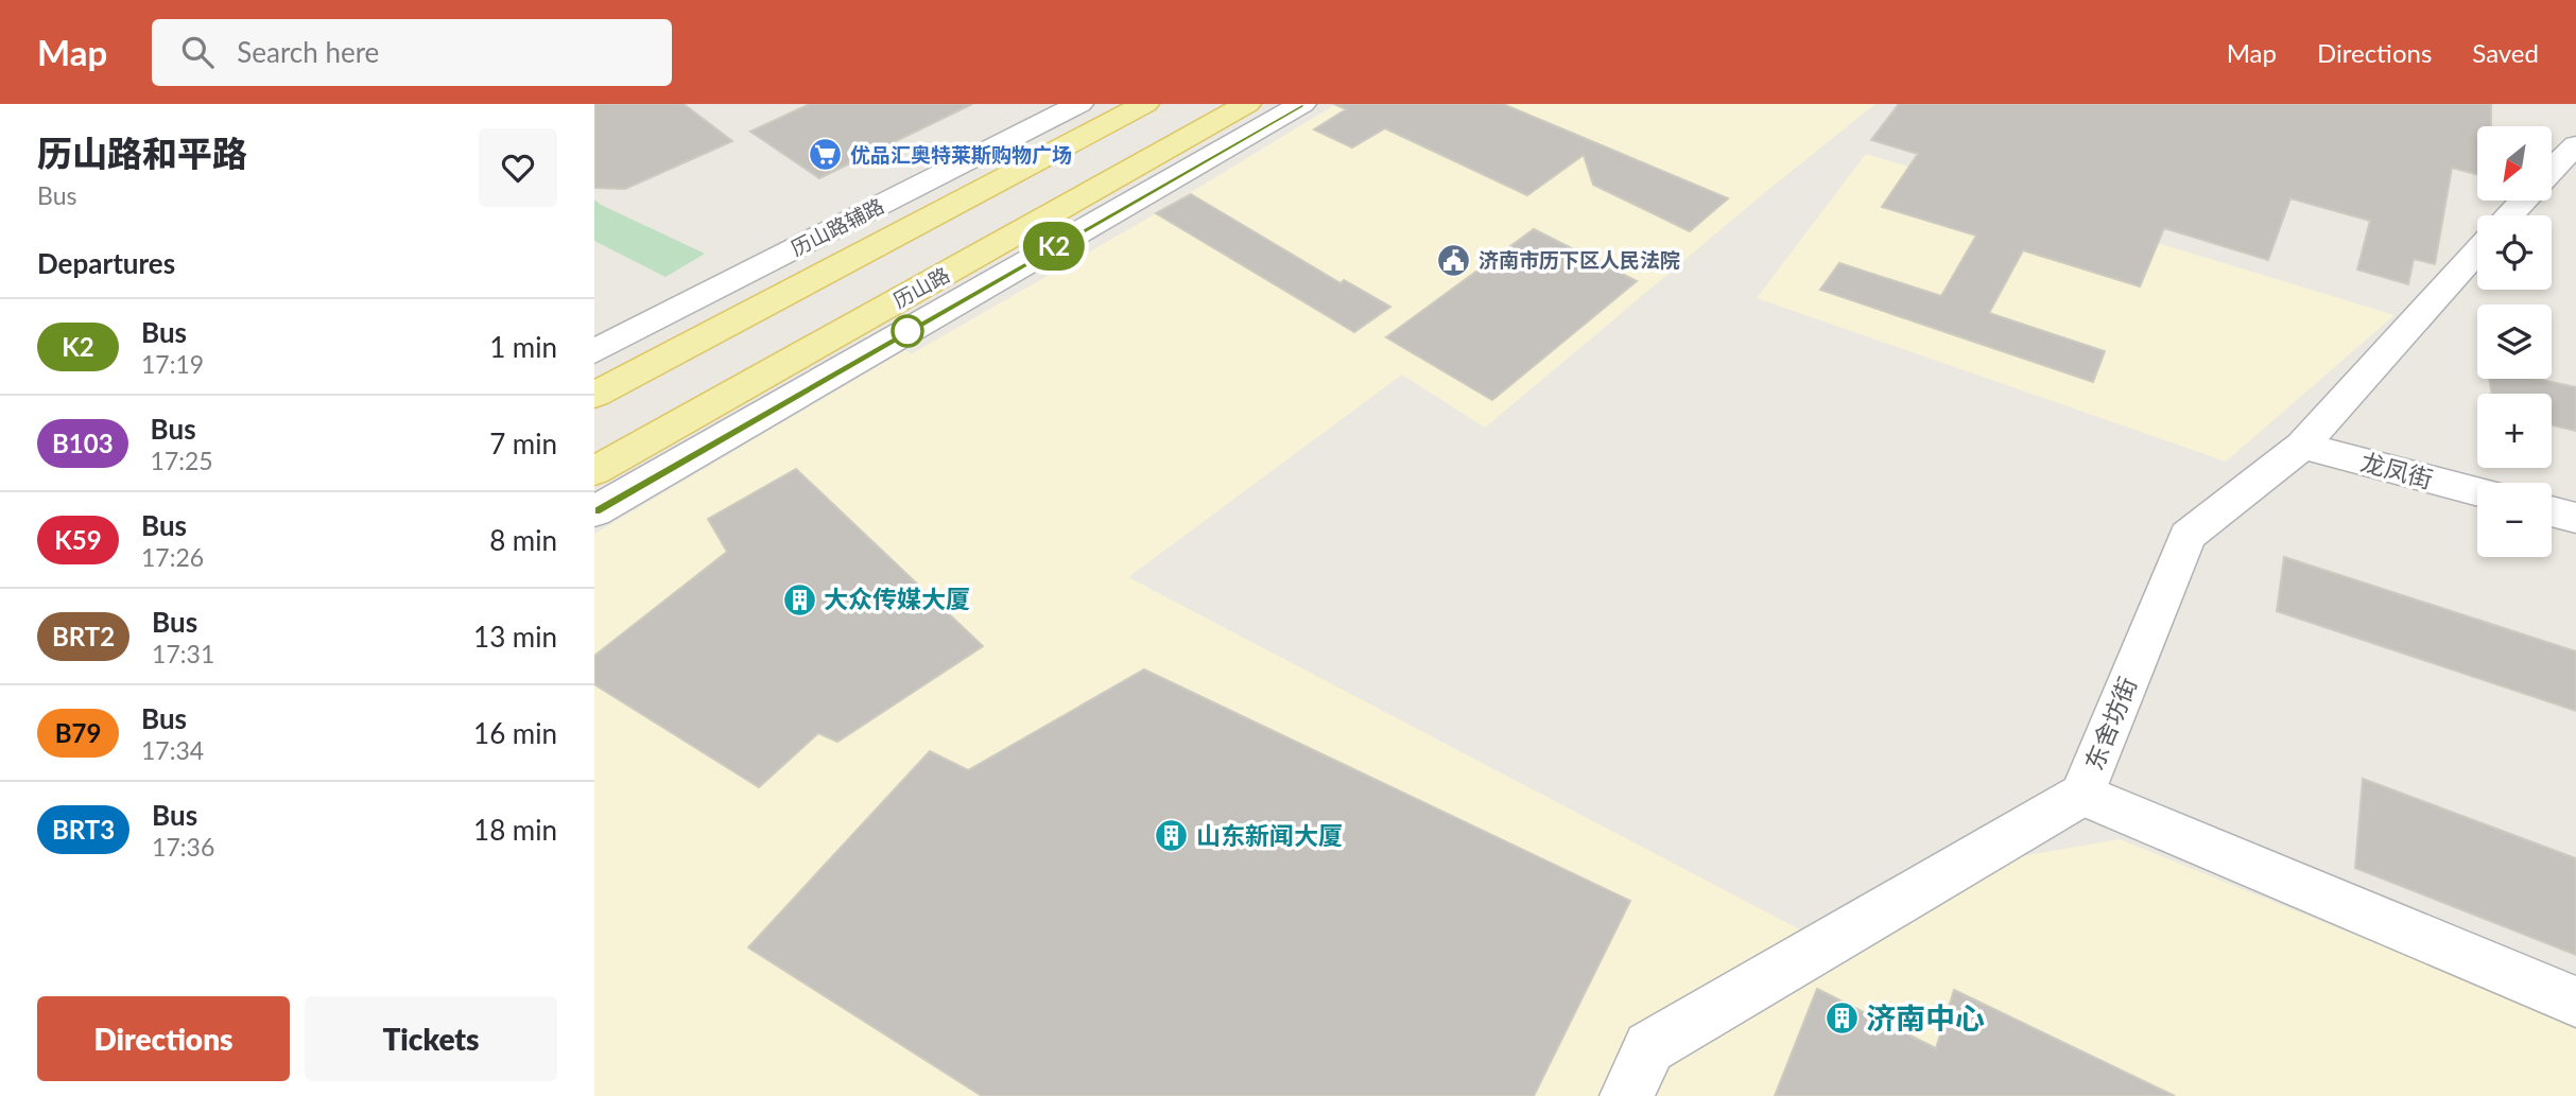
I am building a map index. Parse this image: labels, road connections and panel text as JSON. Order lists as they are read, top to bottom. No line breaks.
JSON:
{"streets":{"main road":["历山路"],"street":["历山路辅路","龙凤街","东舍坊街"]},"crossings":[["龙凤街","东舍坊街"]],"places":{"supermarket":["优品汇奥特莱斯购物广场"],"public building":["济南市历下区人民法院"],"building":["大众传媒大厦","山东新闻大厦","济南中心"]},"lines":["bus line K2"],"north":"bottom left","page":{"header":"Map","search":"Search here","nav":["Map","Directions","Saved"],"heading":[["历山路和平路","Bus"],"Departures"],"on_map":"K2","map_buttons":["+","−"],"list":[{"mark":"K2","name":"Bus","note":"17:19","value":"1 min"},{"mark":"B103","name":"Bus","note":"17:25","value":"7 min"},{"mark":"K59","name":"Bus","note":"17:26","value":"8 min"},{"mark":"BRT2","name":"Bus","note":"17:31","value":"13 min"},{"mark":"B79","name":"Bus","note":"17:34","value":"16 min"},{"mark":"BRT3","name":"Bus","note":"17:36","value":"18 min"}],"buttons":["Directions","Tickets"]}}
